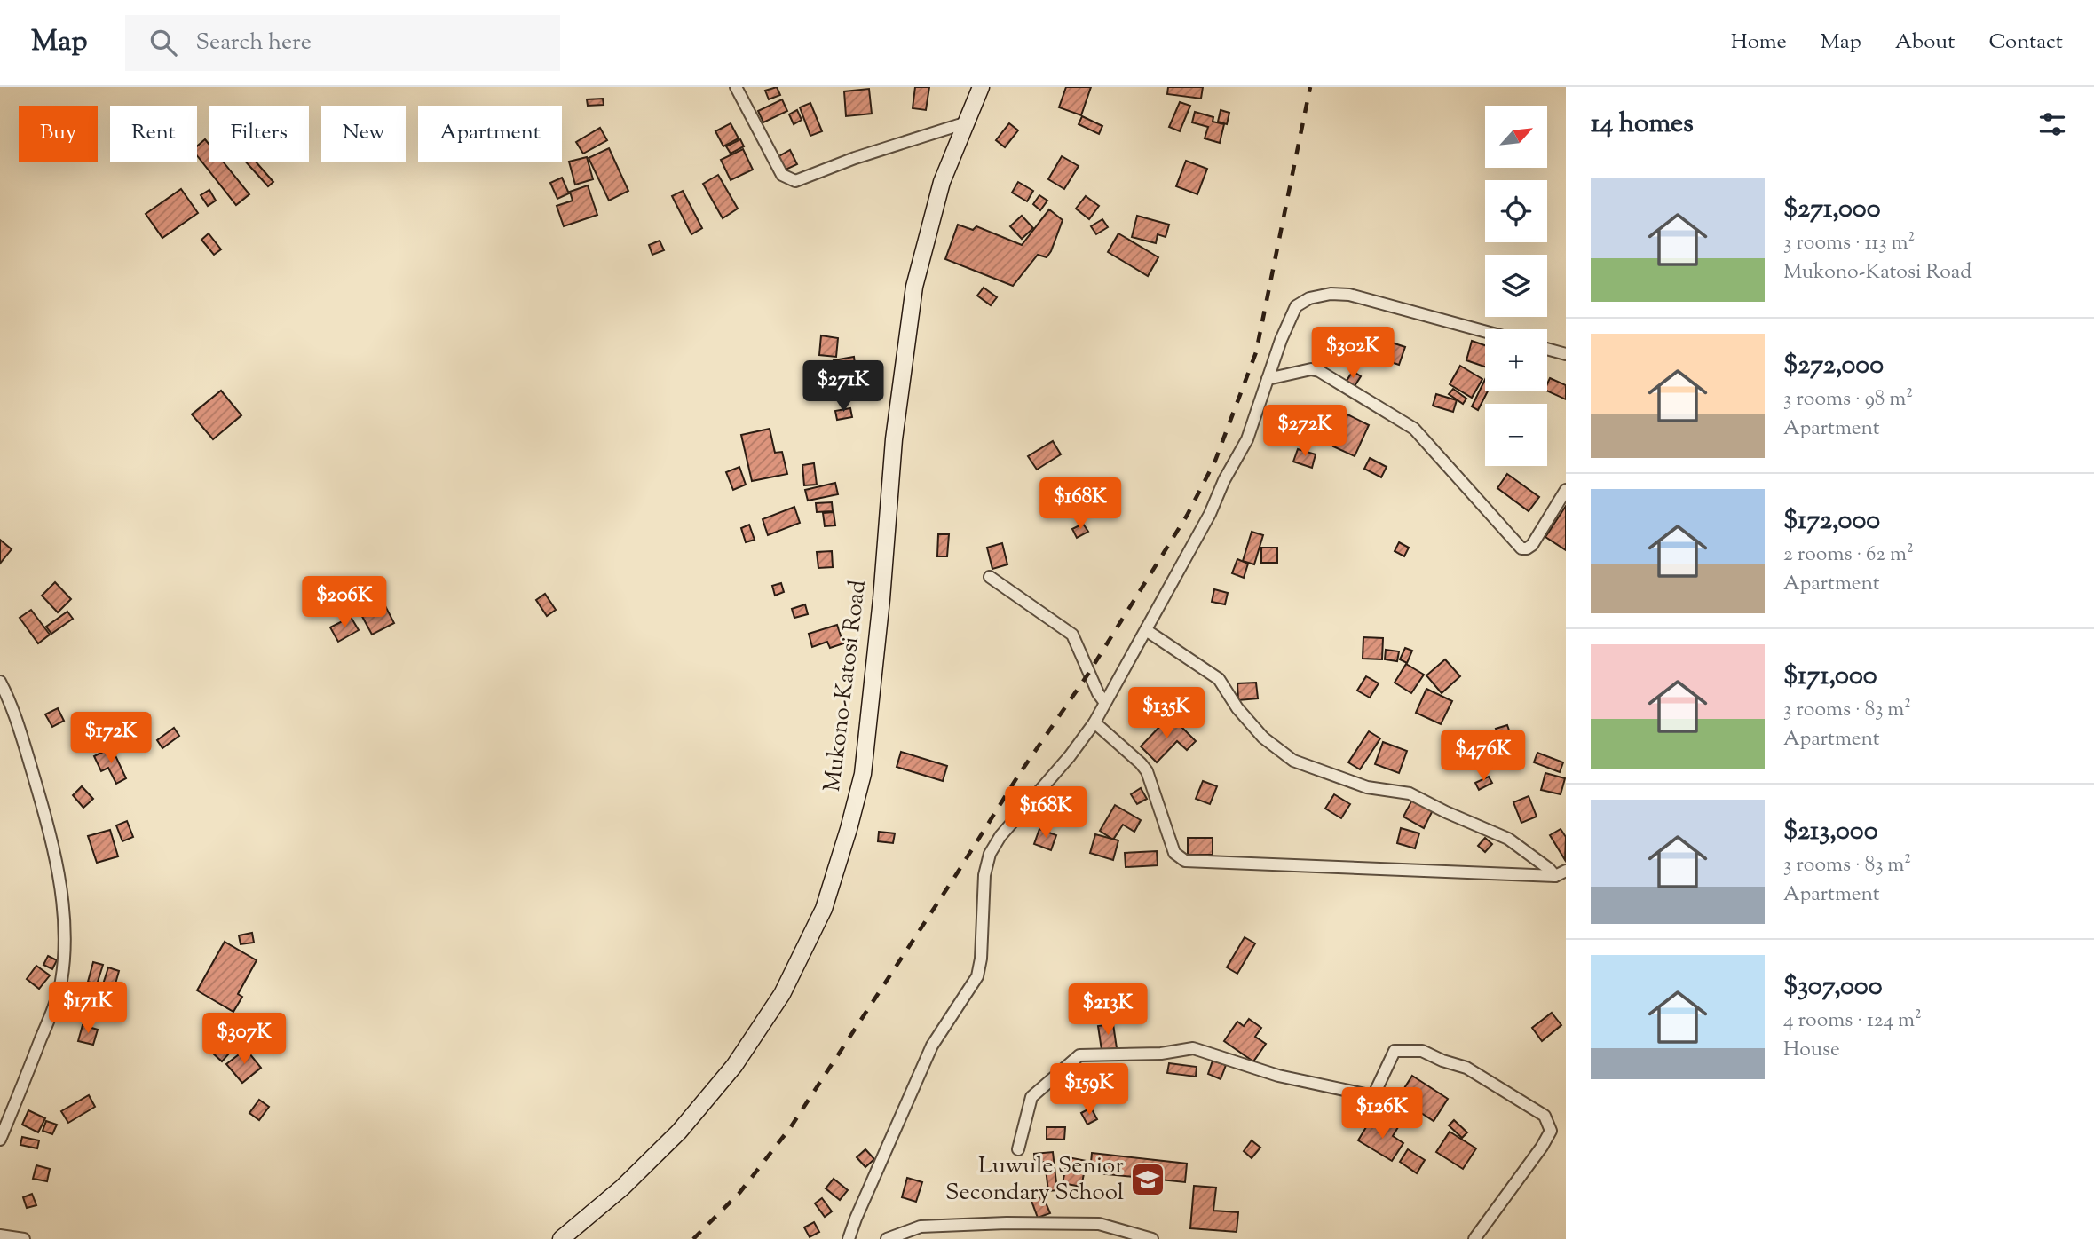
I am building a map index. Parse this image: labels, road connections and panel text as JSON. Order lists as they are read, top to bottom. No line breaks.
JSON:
{"streets":{"main road":["Mukono-Katosi Road"]},"places":{"school or university":["Luwule Senior Secondary School"]},"north":"top right","page":{"header":"Map","search":"Search here","nav":["Home","Map","About","Contact"],"heading":"14 homes","map_buttons":["+","−"],"chip":["Buy","Rent","Filters","New","Apartment"],"list":[{"name":"$271,000","note":"3 rooms · 113 m² · Mukono-Katosi Road"},{"name":"$272,000","note":"3 rooms · 98 m² · Apartment"},{"name":"$172,000","note":"2 rooms · 62 m² · Apartment"},{"name":"$171,000","note":"3 rooms · 83 m² · Apartment"},{"name":"$213,000","note":"3 rooms · 83 m² · Apartment"},{"name":"$307,000","note":"4 rooms · 124 m² · House"}],"price":["$302K","$271K","$272K","$168K","$206K","$135K","$172K","$476K","$168K","$171K","$213K","$307K","$159K","$126K"]}}
